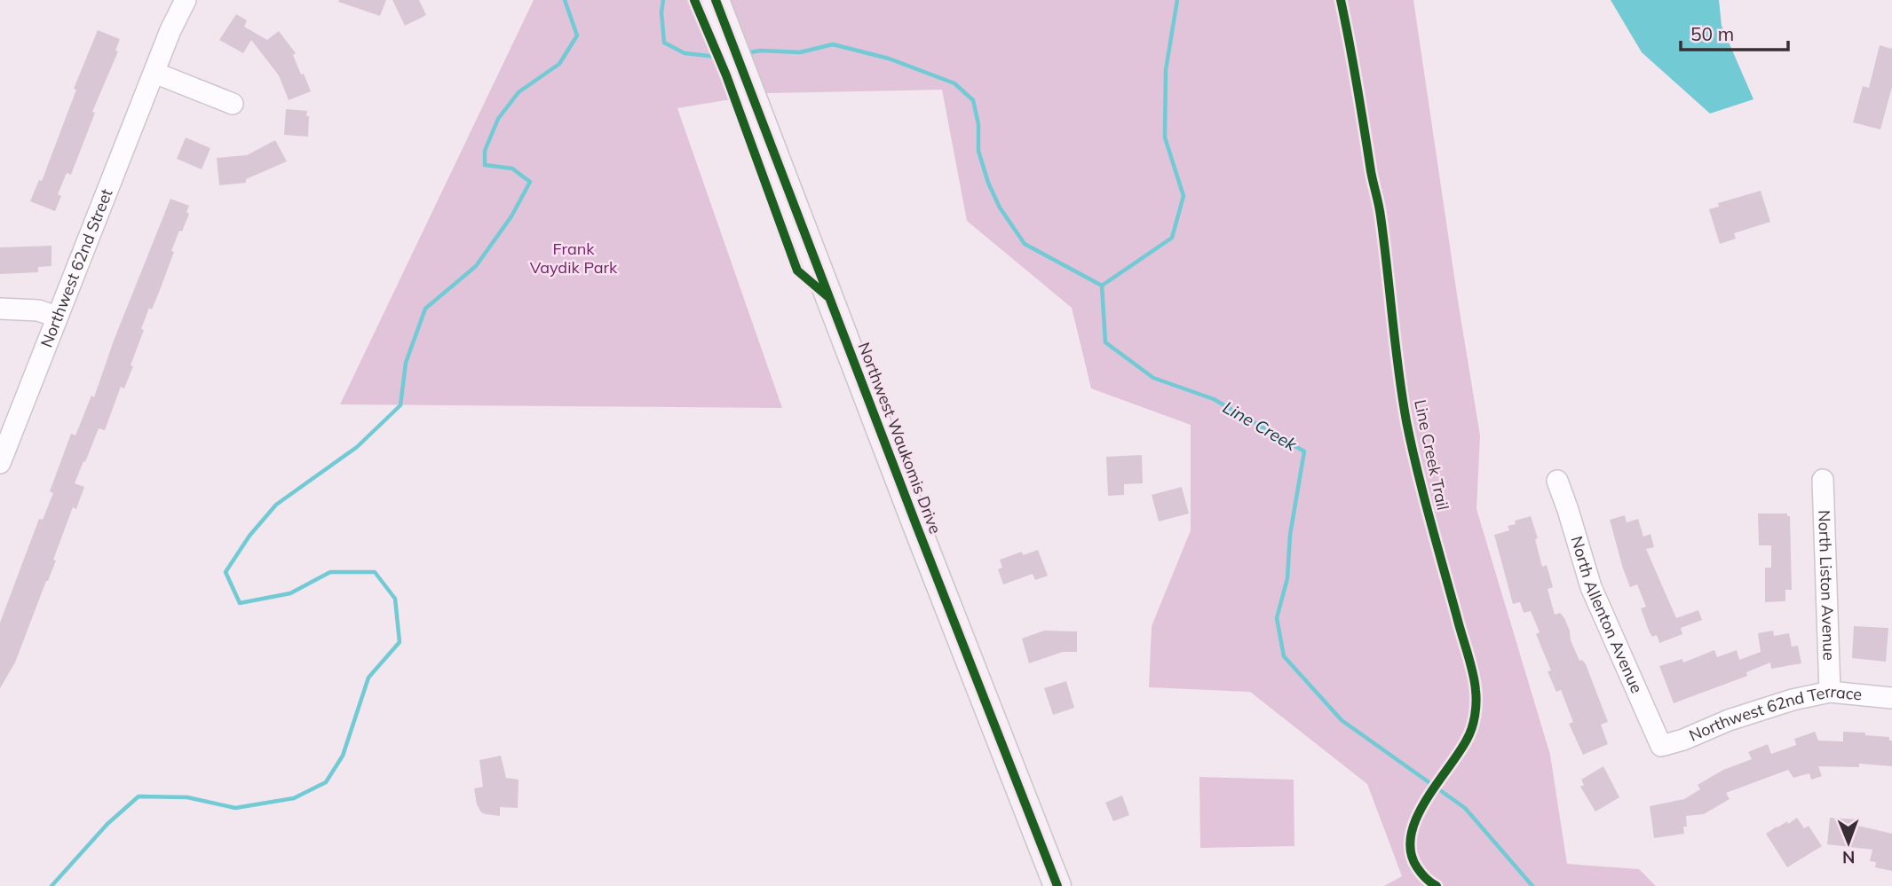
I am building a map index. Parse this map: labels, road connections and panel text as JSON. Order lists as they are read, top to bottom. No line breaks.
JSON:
{"streets":{"main road":["Northwest Waukomis Drive"],"street":["Northwest 62nd Street","North Liston Avenue","North Allenton Avenue","Northwest 62nd Terrace"],"cycle path":["Line Creek Trail"]},"crossings":[["North Liston Avenue","Northwest 62nd Terrace"],["North Allenton Avenue","Northwest 62nd Terrace"]],"water":["Line Creek"],"parks":["Frank Vaydik Park"],"scale_bar":"50 m","north":"bottom"}
